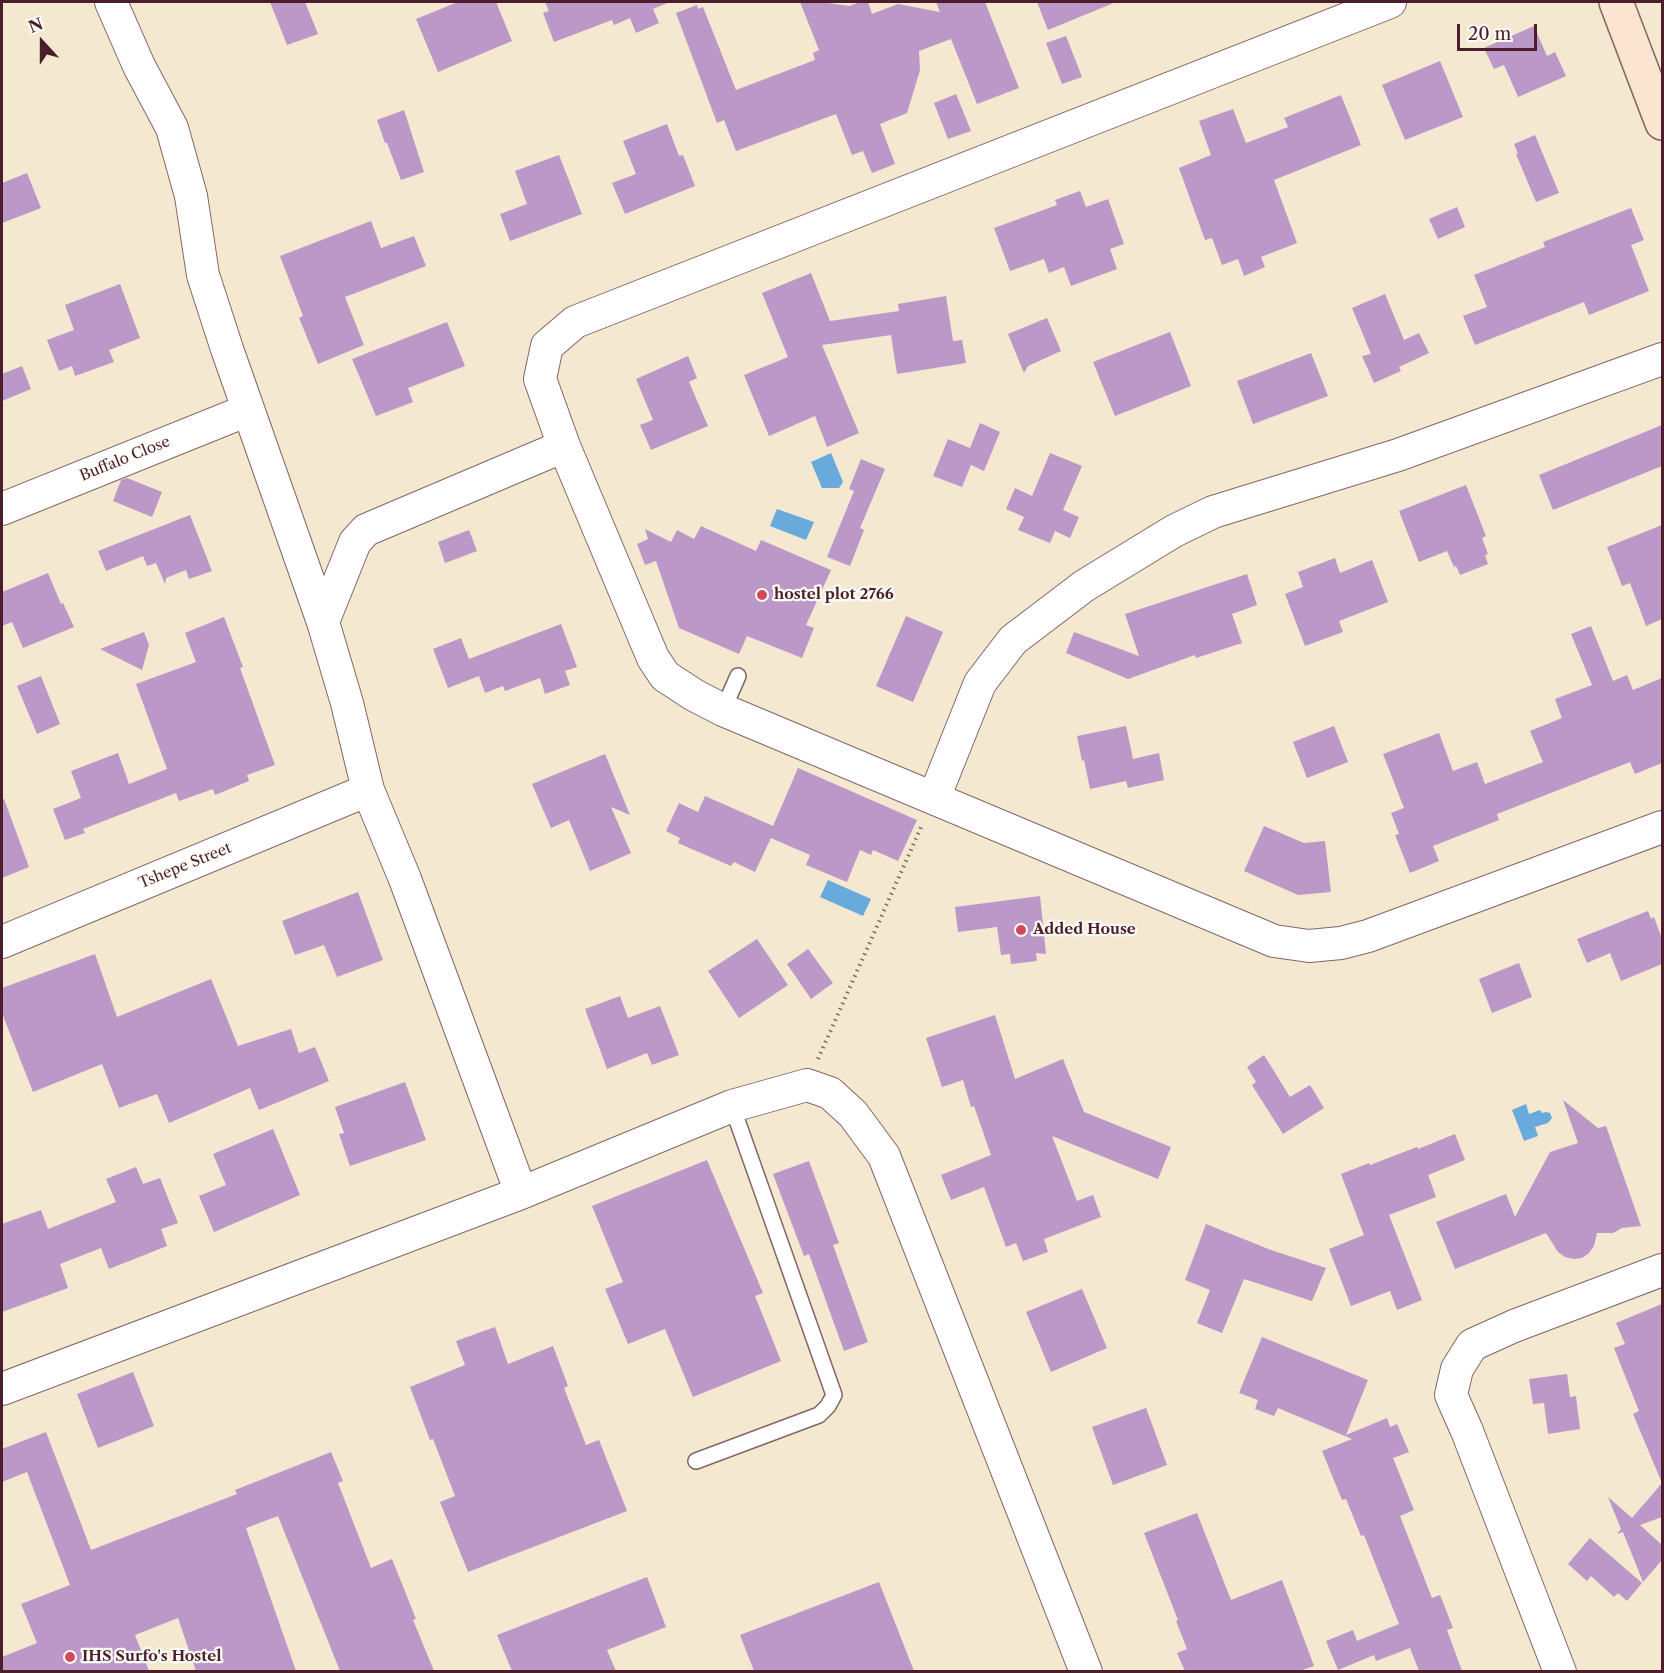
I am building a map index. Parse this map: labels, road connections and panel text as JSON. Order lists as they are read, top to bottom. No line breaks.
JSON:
{"streets":{"street":["Buffalo Close","Tshepe Street"]},"places":["hostel plot 2766","Added House","IHS Surfo's Hostel"],"scale_bar":"20 m","north":"top"}
